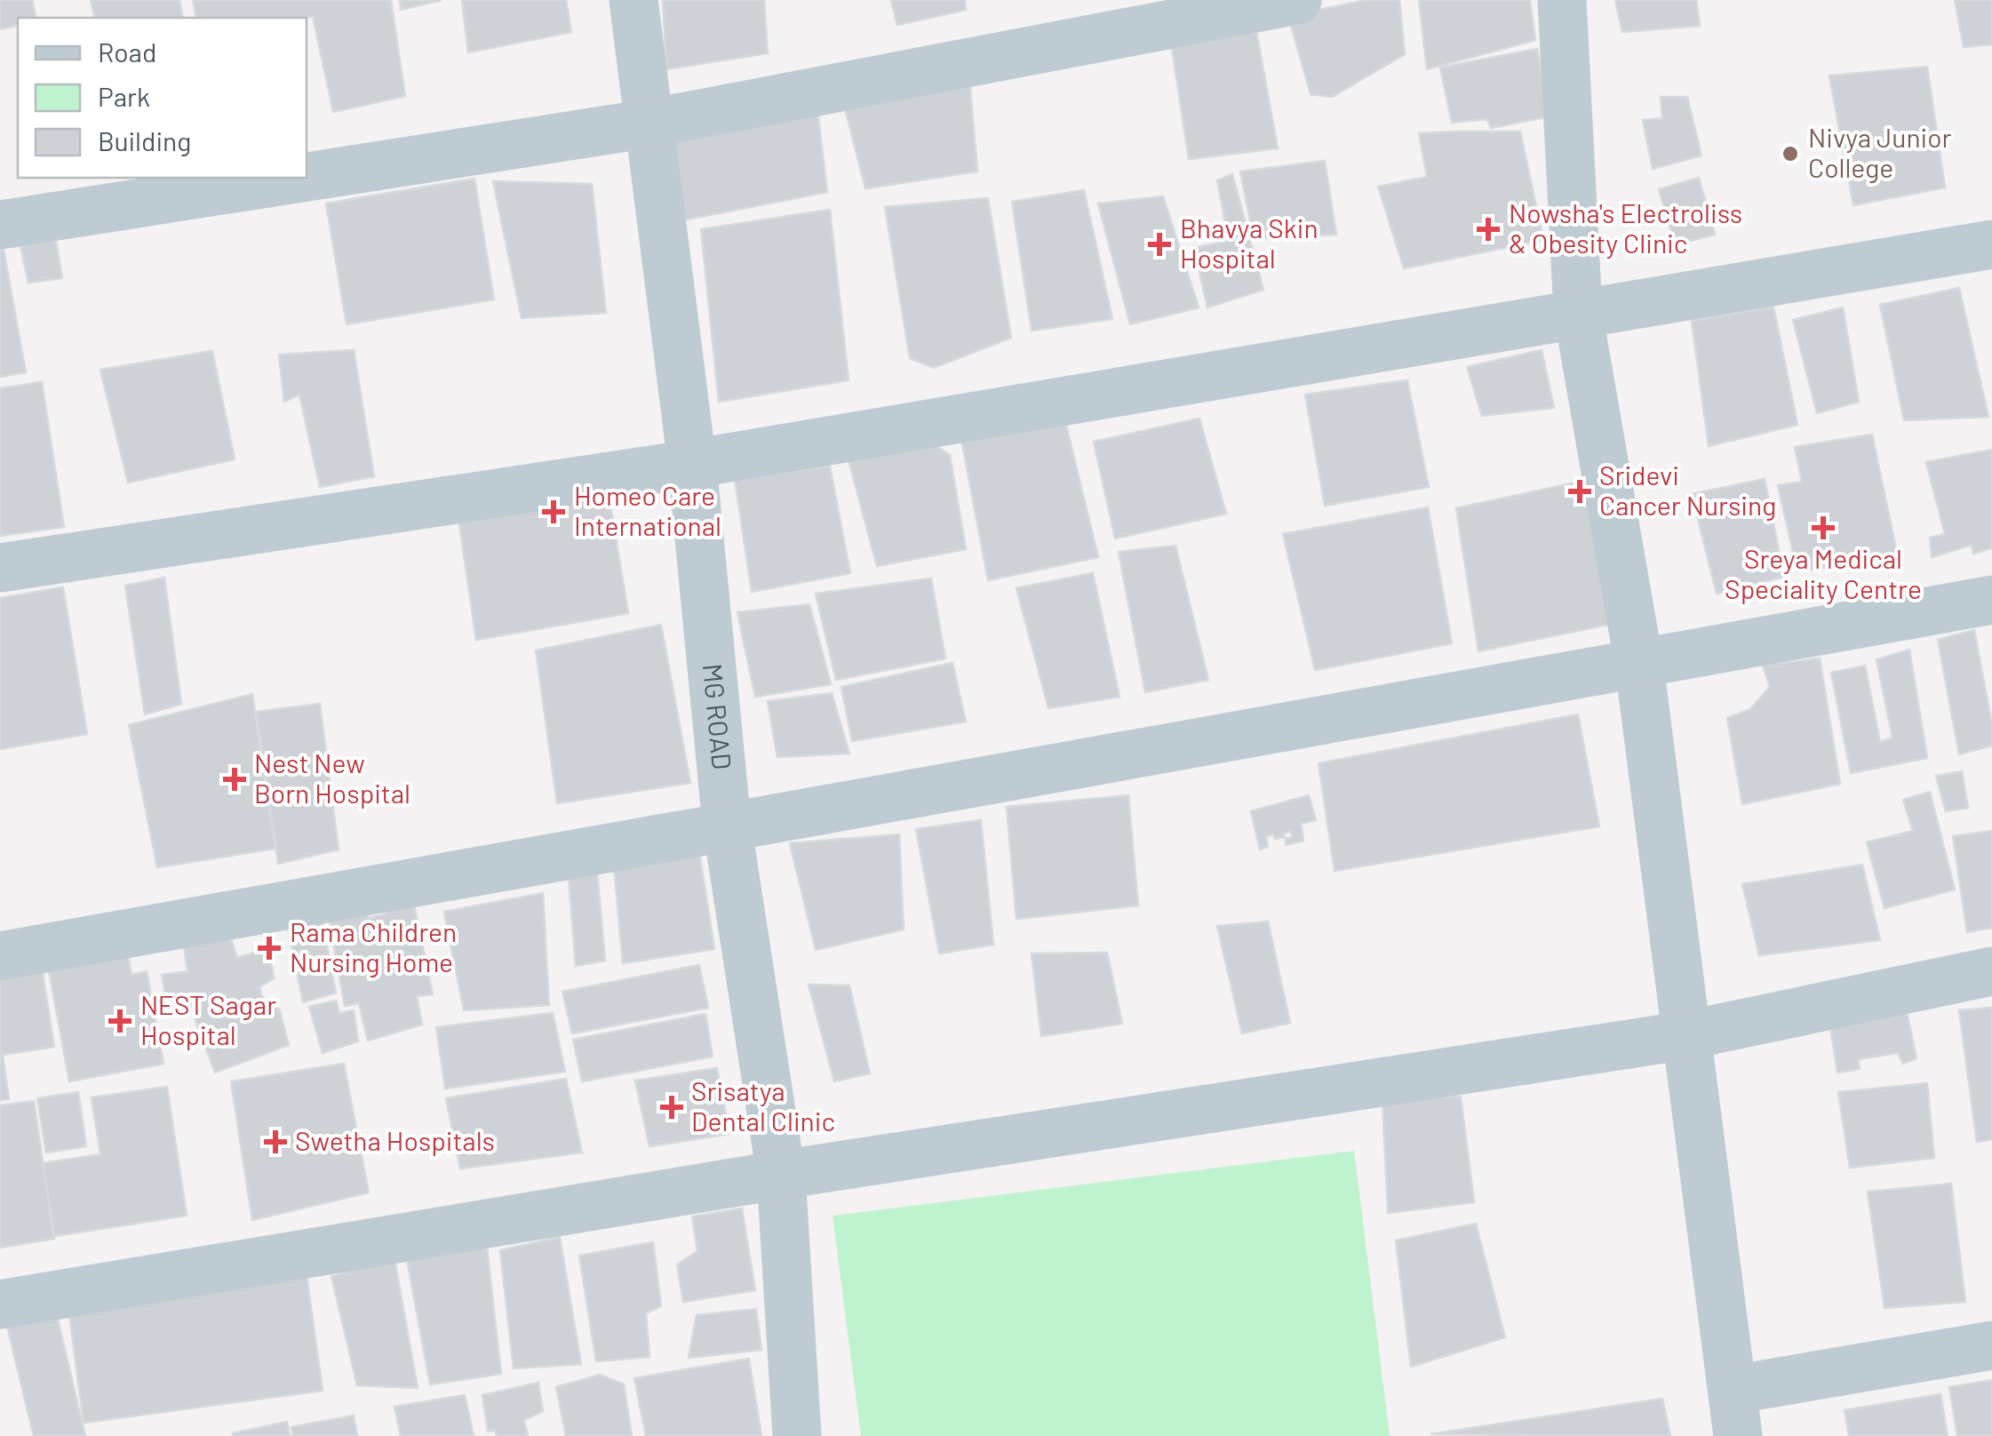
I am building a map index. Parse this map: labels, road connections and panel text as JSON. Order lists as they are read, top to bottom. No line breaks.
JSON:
{"streets":{"street":["MG ROAD"]},"places":{"other":["Nivya Junior College"],"health":["Nowsha's Electroliss & Obesity Clinic","Bhavya Skin Hospital","Sridevi Cancer Nursing","Homeo Care International","Sreya Medical Speciality Centre","Nest New Born Hospital","Rama Children Nursing Home","NEST Sagar Hospital","Srisatya Dental Clinic","Swetha Hospitals"]},"legend":["Road","Park","Building"]}
